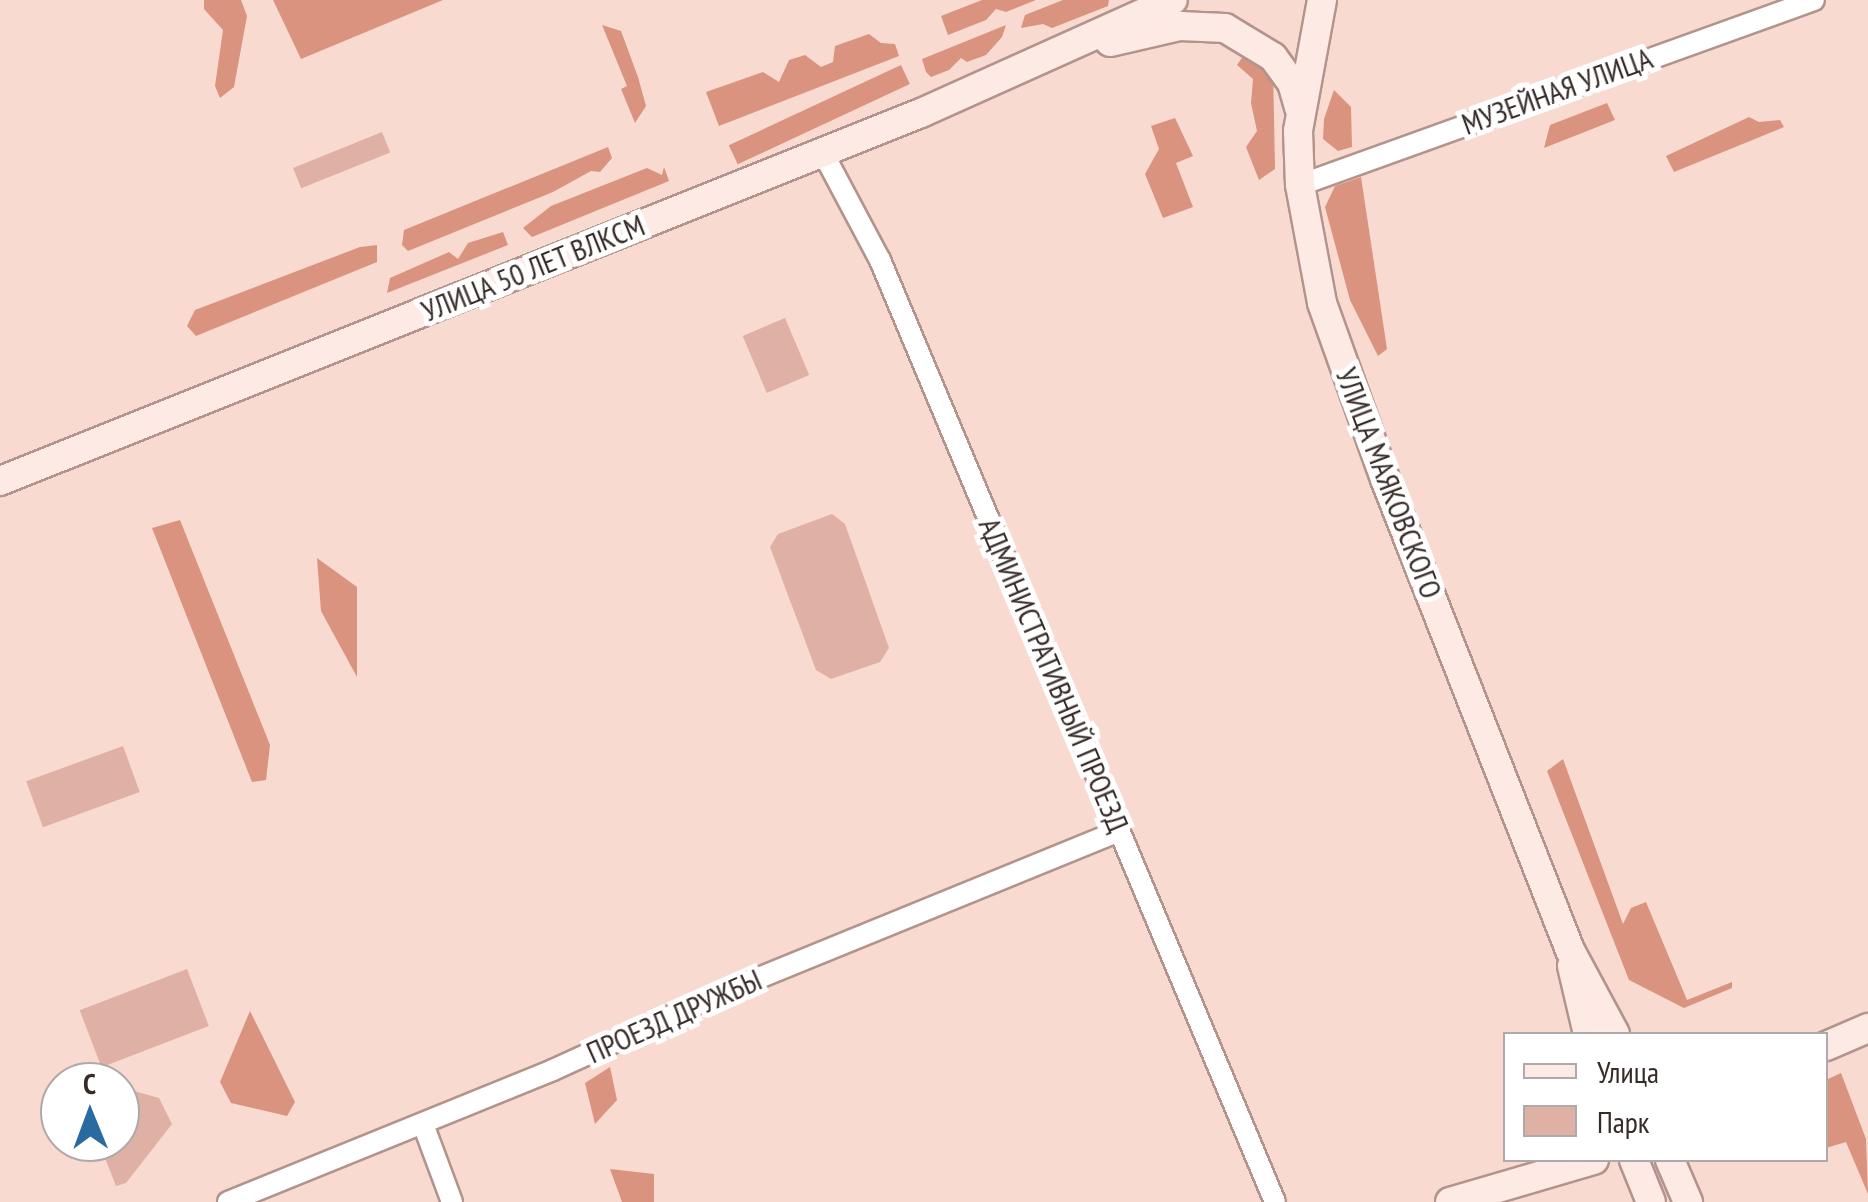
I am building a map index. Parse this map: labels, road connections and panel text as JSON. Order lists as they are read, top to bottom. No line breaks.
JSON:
{"streets":{"main road":["УЛИЦА 50 ЛЕТ ВЛКСМ","УЛИЦА МАЯКОВСКОГО"],"street":["МУЗЕЙНАЯ УЛИЦА","АДМИНИСТРАТИВНЫЙ ПРОЕЗД","ПРОЕЗД ДРУЖБЫ"]},"crossings":[["МУЗЕЙНАЯ УЛИЦА","УЛИЦА МАЯКОВСКОГО"],["УЛИЦА 50 ЛЕТ ВЛКСМ","УЛИЦА МАЯКОВСКОГО"],["УЛИЦА 50 ЛЕТ ВЛКСМ","АДМИНИСТРАТИВНЫЙ ПРОЕЗД"],["АДМИНИСТРАТИВНЫЙ ПРОЕЗД","ПРОЕЗД ДРУЖБЫ"]],"legend":["Улица","Парк"],"north":"top"}
